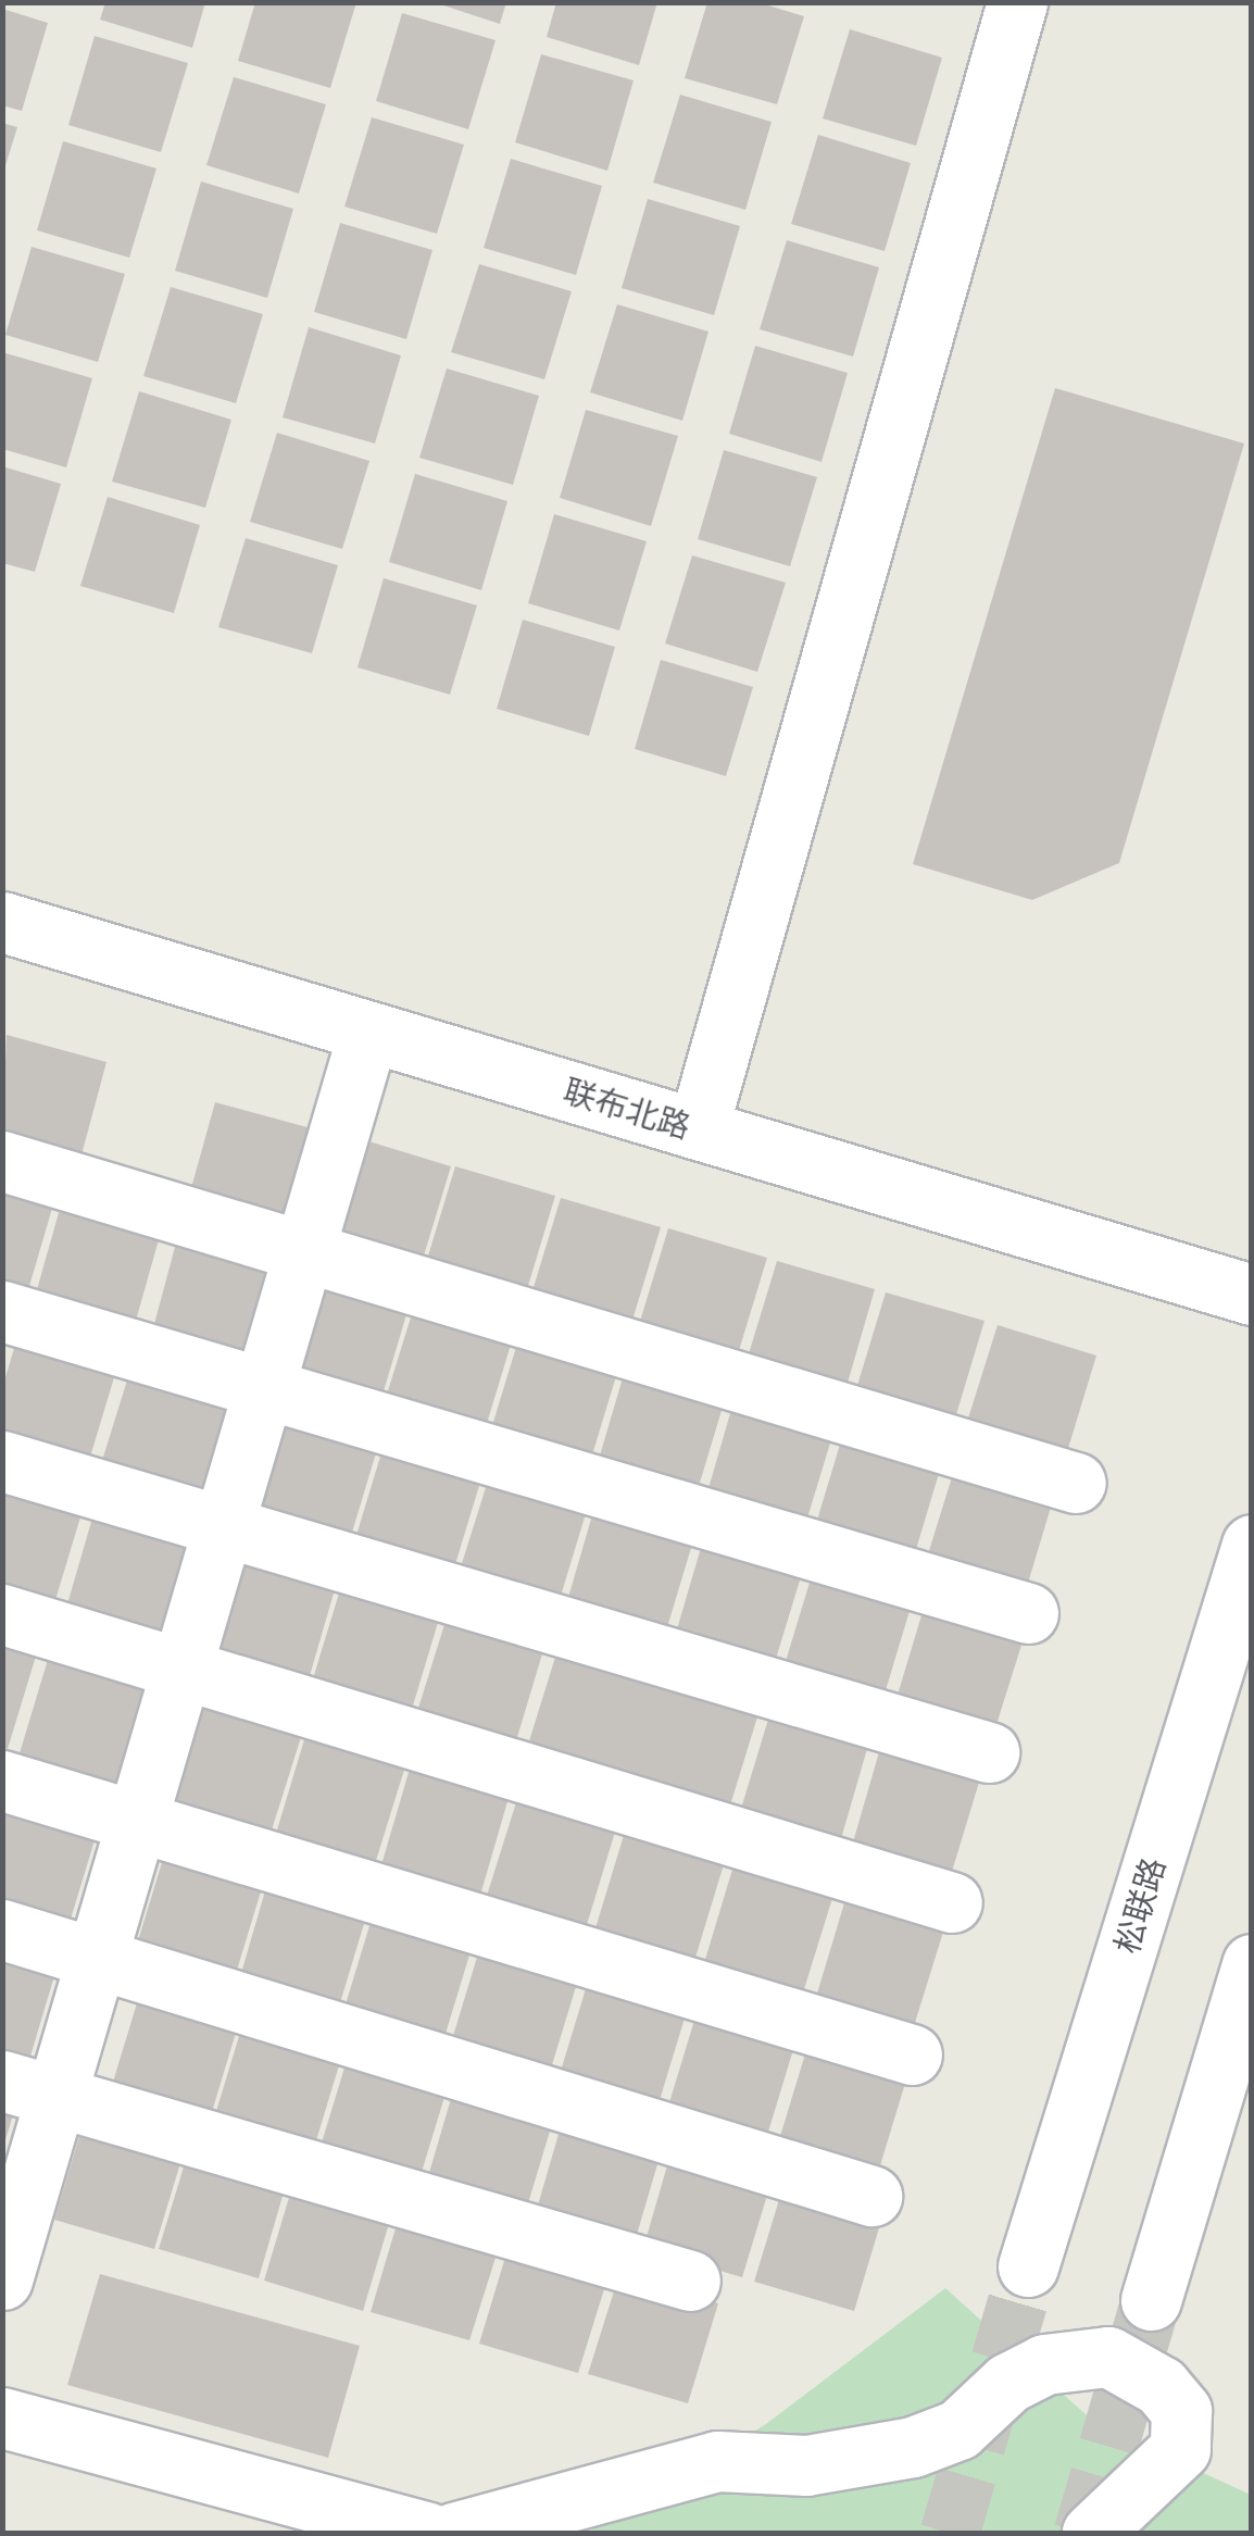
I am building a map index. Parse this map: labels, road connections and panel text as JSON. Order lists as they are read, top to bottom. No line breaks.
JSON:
{"streets":{"street":["联布北路","松联路"]}}
